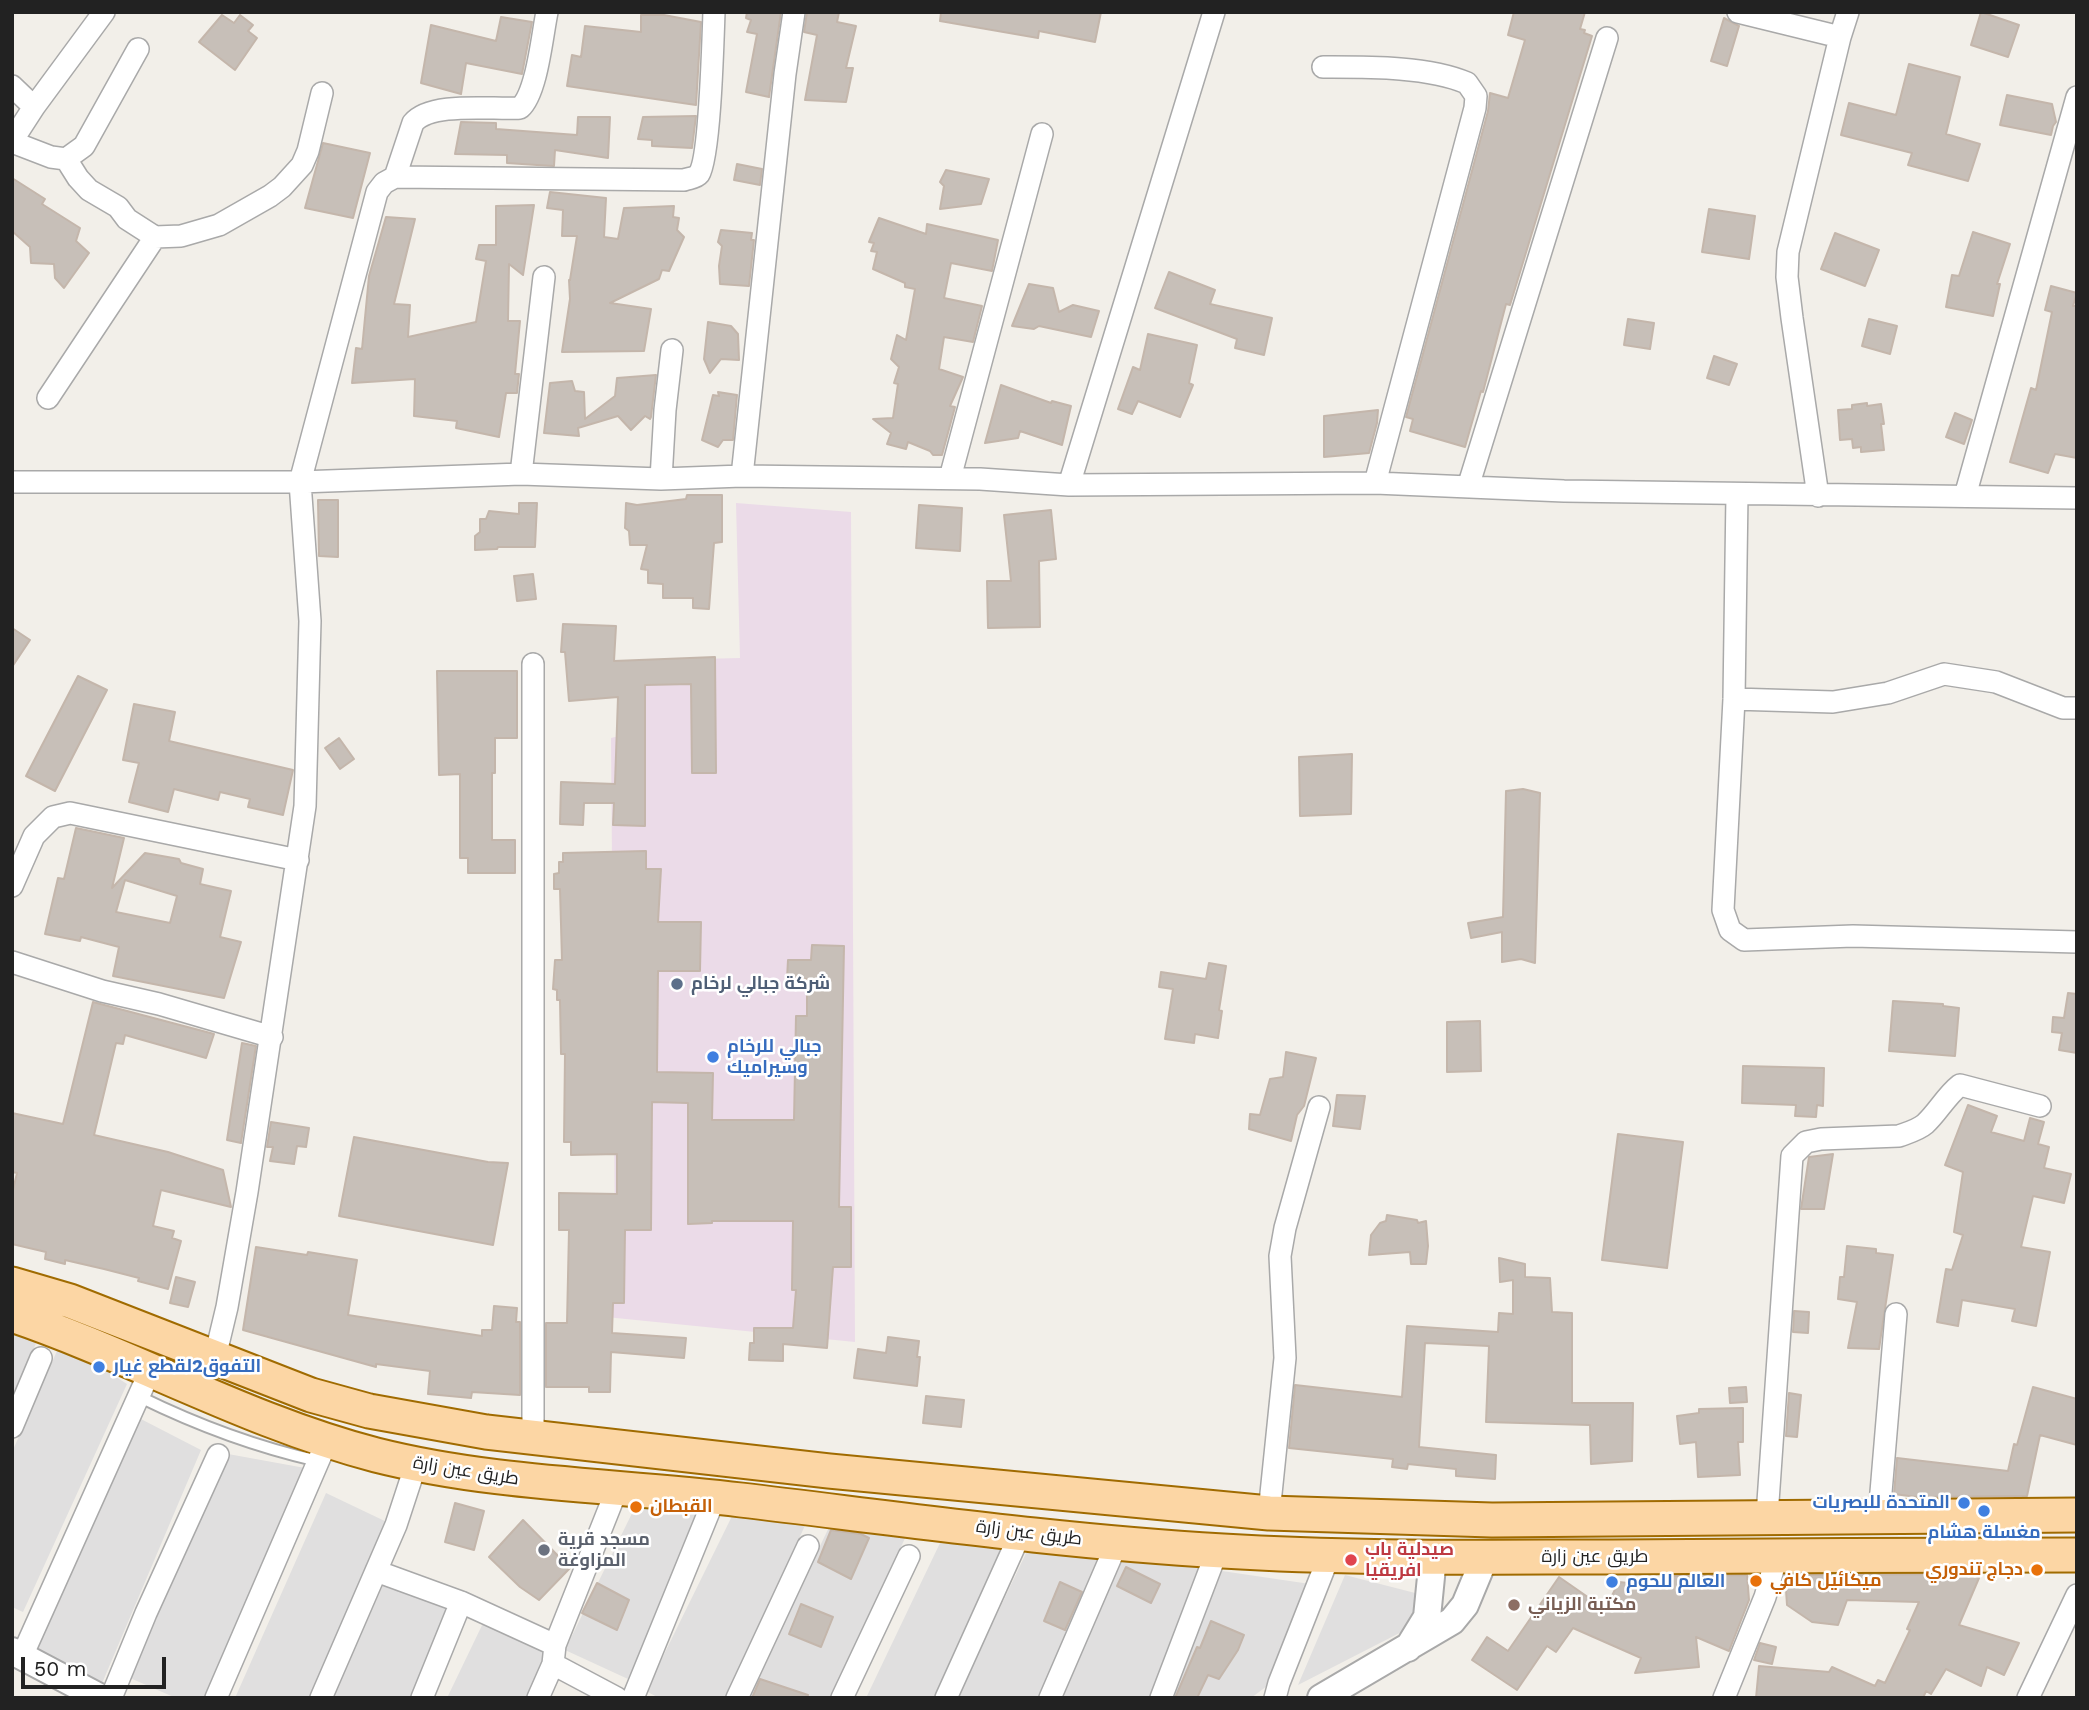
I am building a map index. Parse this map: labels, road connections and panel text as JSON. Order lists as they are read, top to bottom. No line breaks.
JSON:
{"streets":{"main road":["طريق عين زارة"]},"places":["شركة جبالي لرخام","جبالي للرخام وسيراميك","التفوق2لقطع غيار","المتحدة للبصريات","القبطان","مغسلة هشام","مسجد قرية المزاوغة","صيدلية باب افريقيا","دجاج تندوري","ميكائيل كافي","العالم للحوم","مكتبة الزياني"],"scale_bar":"50 m"}
